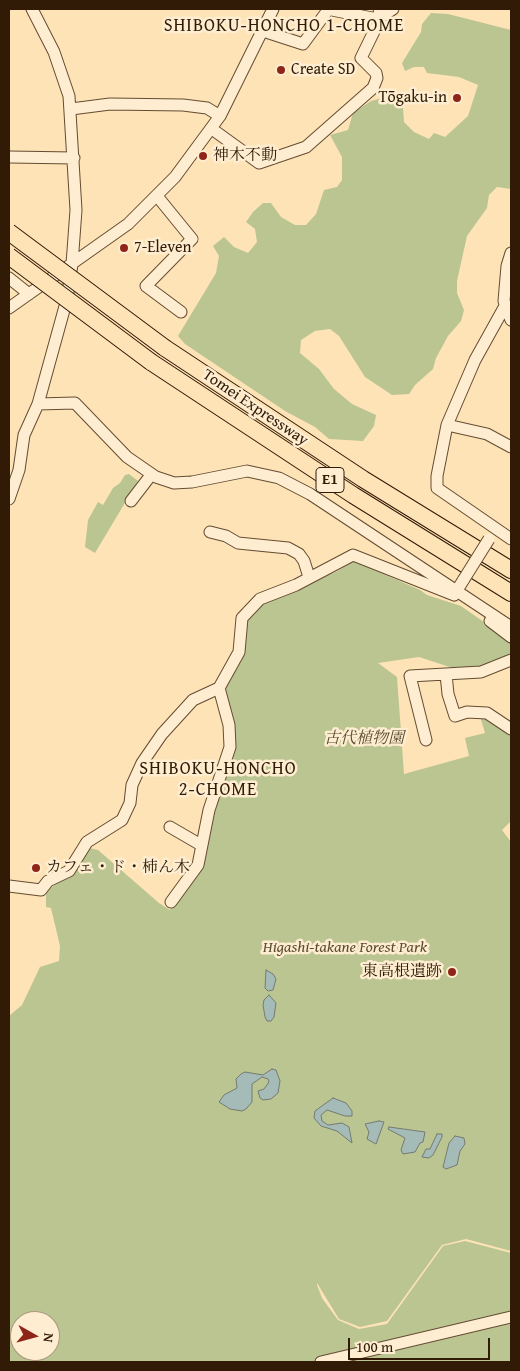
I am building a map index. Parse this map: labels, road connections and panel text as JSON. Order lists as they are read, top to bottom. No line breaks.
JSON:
{"streets":{"highway":["Tomei Expressway","E1"]},"districts":["SHIBOKU-HONCHO 1-CHOME","SHIBOKU-HONCHO 2-CHOME"],"parks":["古代植物園","Higashi-takane Forest Park"],"places":["Create SD","Tо̄gaku-in","神木不動","7-Eleven","カフェ・ド・柿ん木","東高根遺跡"],"scale_bar":"100 m","north":"right"}
